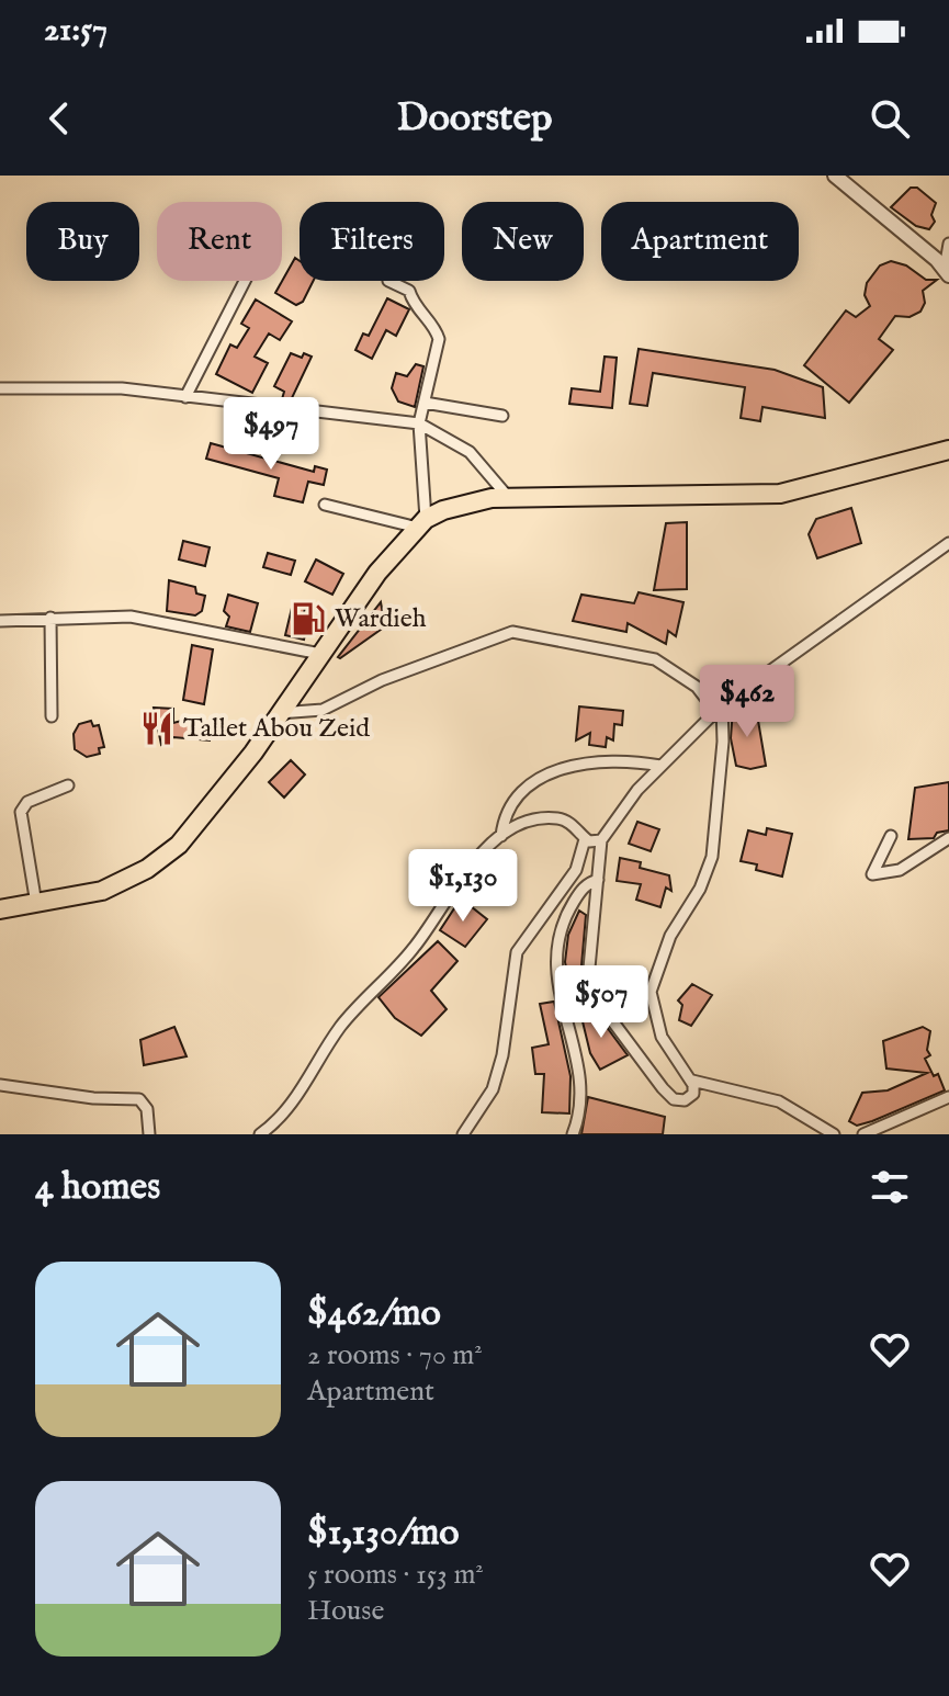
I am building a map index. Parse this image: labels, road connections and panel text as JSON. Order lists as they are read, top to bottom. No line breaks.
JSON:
{"places":{"fuel station":["Wardieh"],"restaurant":["Tallet Abou Zeid"]},"page":{"status":"21:57","header":"Doorstep","chip":["Buy","Rent","Filters","New","Apartment"],"price":["$497","$462","$1,130","$507"],"heading":"4 homes","list":[{"name":"$462/mo","note":"2 rooms · 70 m² · Apartment"},{"name":"$1,130/mo","note":"5 rooms · 153 m² · House"}]}}
